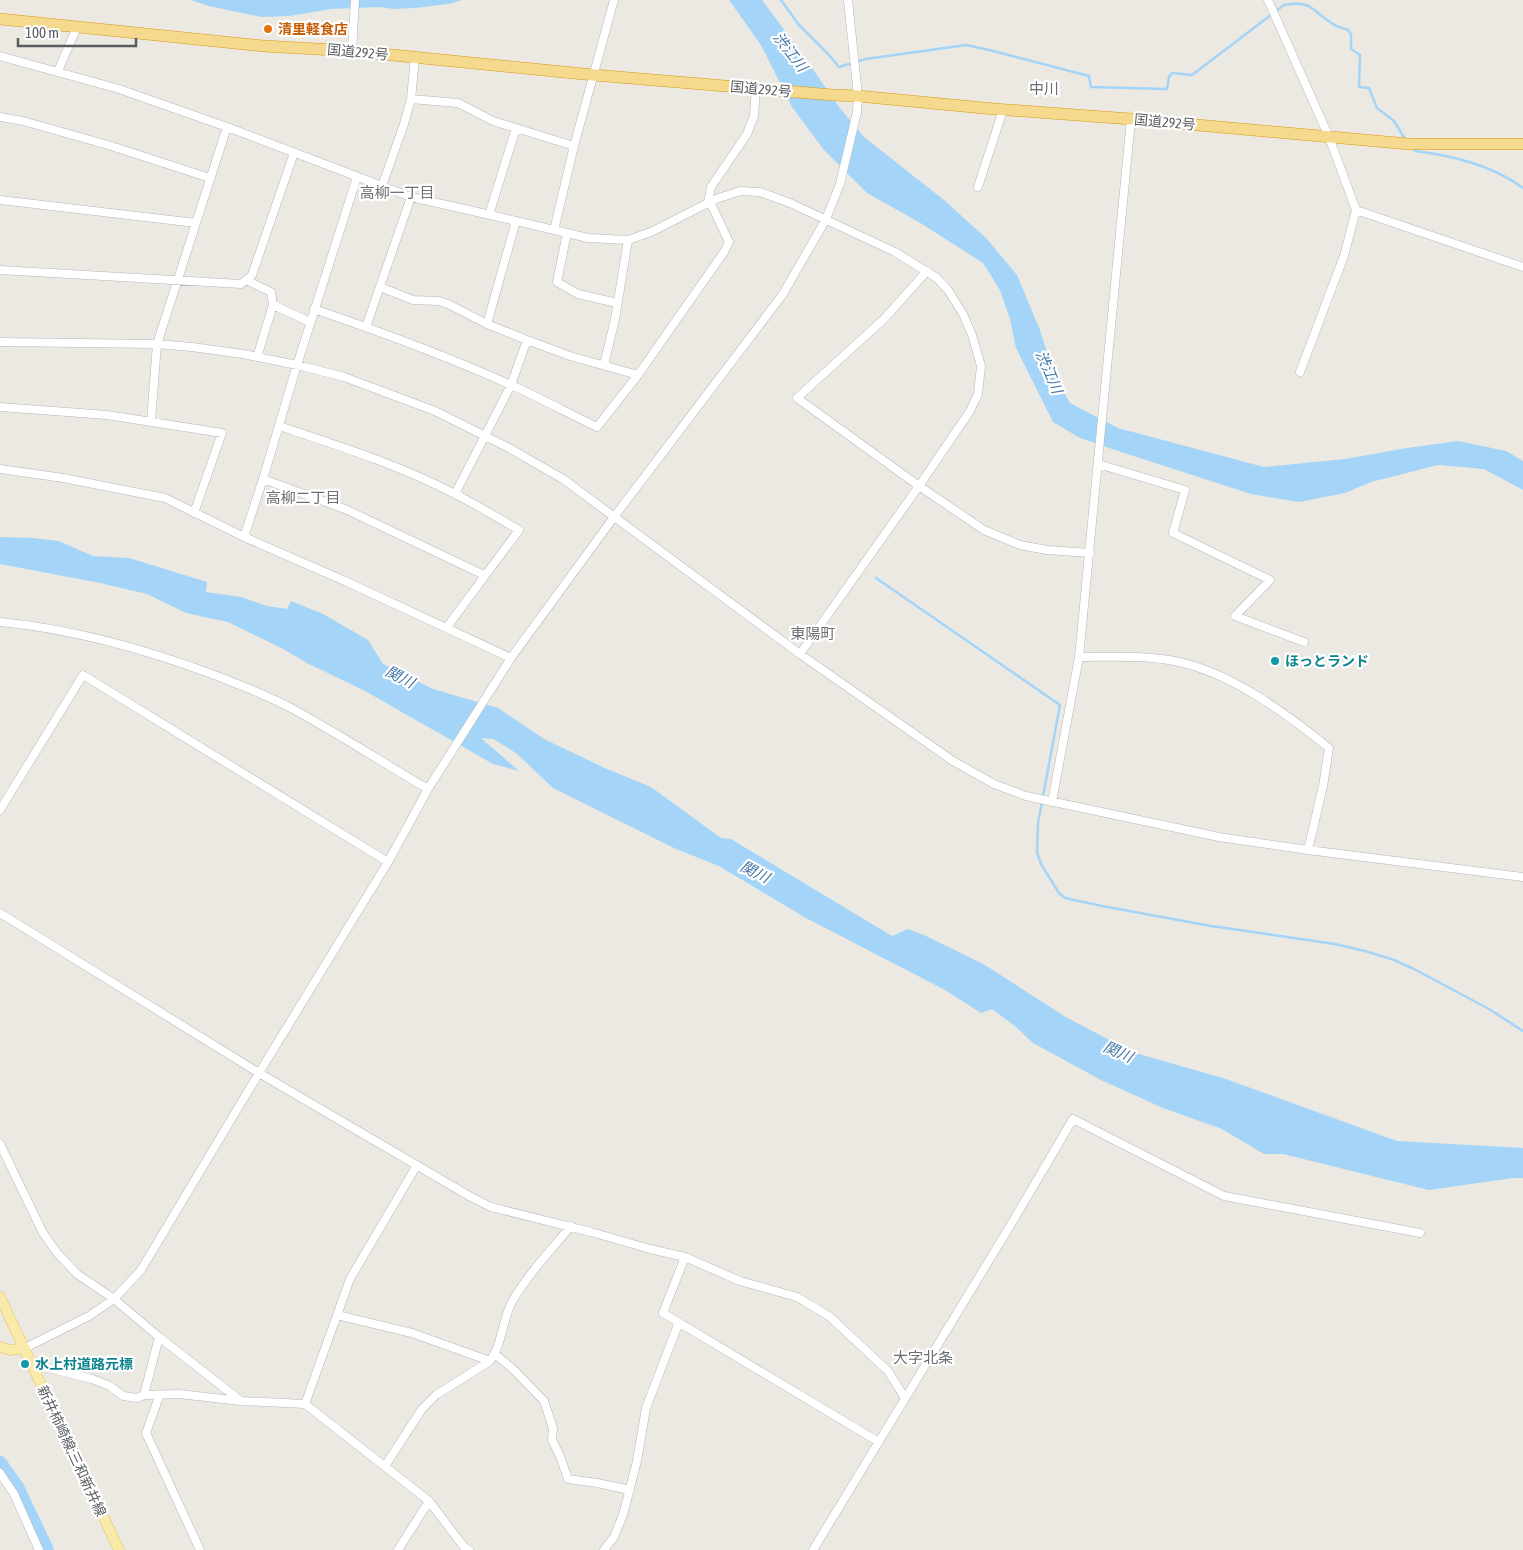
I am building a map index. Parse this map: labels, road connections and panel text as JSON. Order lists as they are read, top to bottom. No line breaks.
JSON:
{"streets":{"highway":["国道292号"],"main road":["新井柿崎線;三和新井線"]},"districts":["中川","高柳一丁目","高柳二丁目","東陽町","大字北条"],"water":["渋江川","関川"],"places":["清里軽食店","ほっとランド","水上村道路元標"],"scale_bar":"100 m"}
